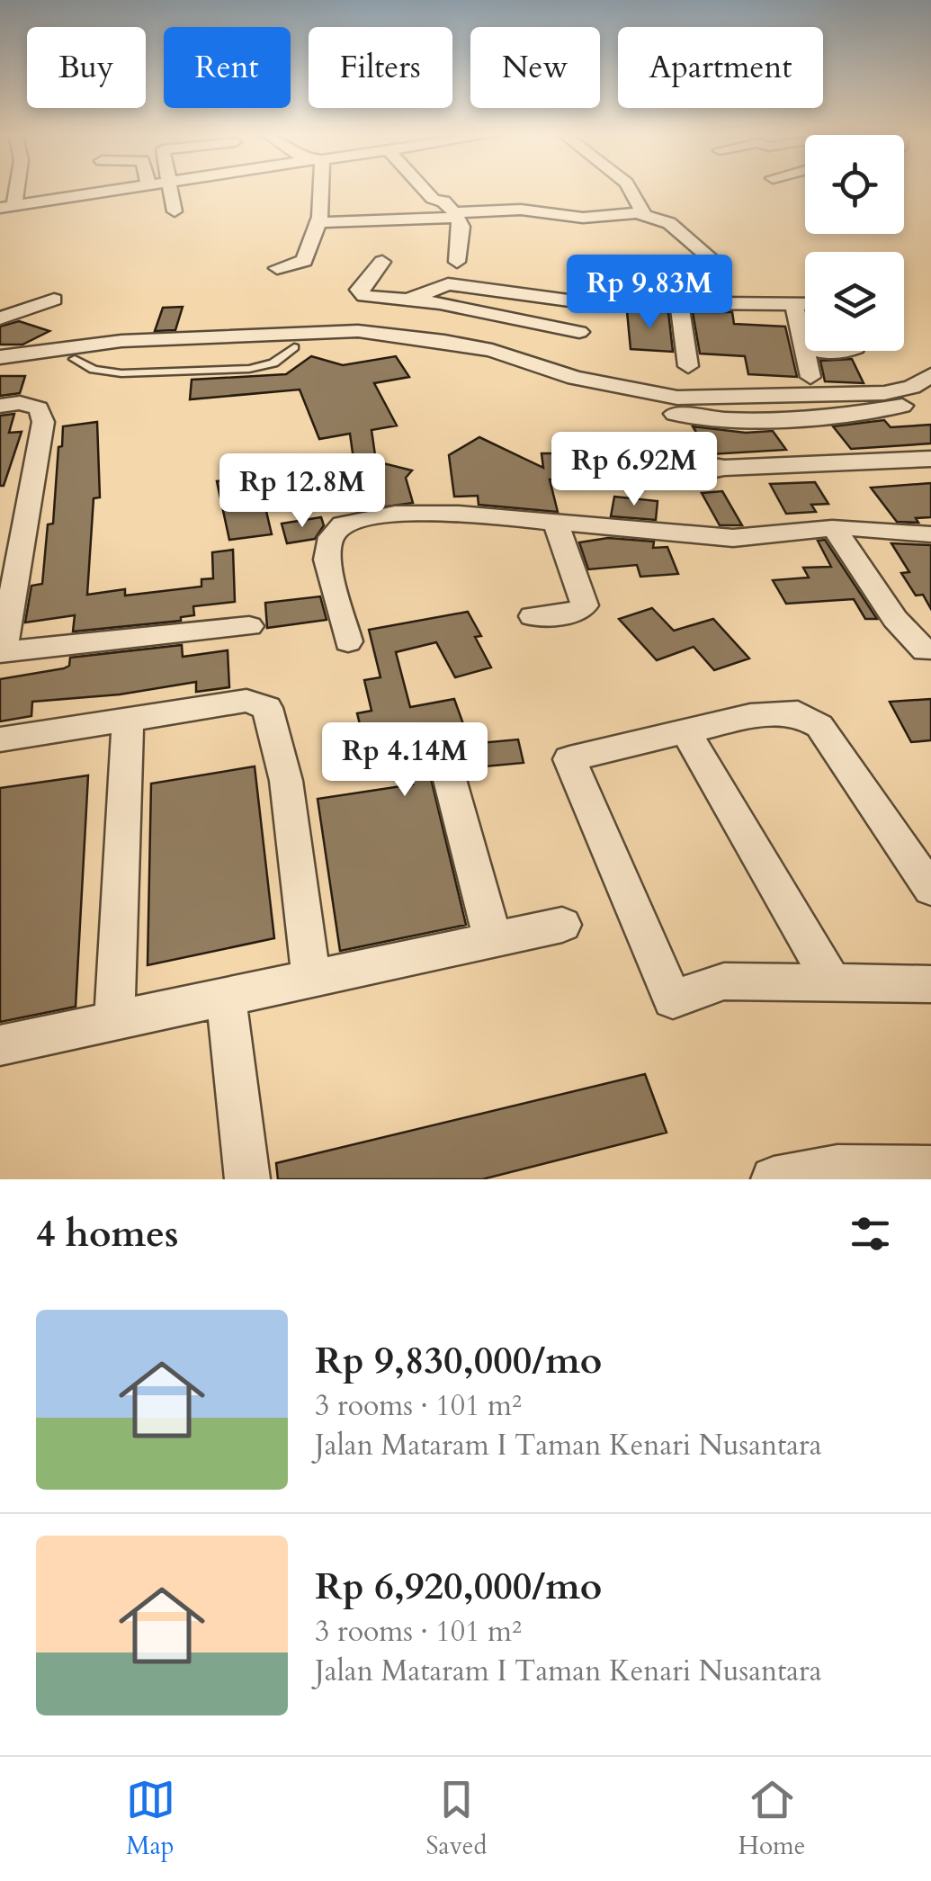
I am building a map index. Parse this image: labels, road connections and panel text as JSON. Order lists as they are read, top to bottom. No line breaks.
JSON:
{"page":{"chip":["Buy","Rent","Filters","New","Apartment"],"price":["Rp 9.83M","Rp 6.92M","Rp 12.8M","Rp 4.14M"],"heading":"4 homes","list":[{"name":"Rp 9,830,000/mo","note":"3 rooms · 101 m² · Jalan Mataram I Taman Kenari Nusantara"},{"name":"Rp 6,920,000/mo","note":"3 rooms · 101 m² · Jalan Mataram I Taman Kenari Nusantara"}],"tabs":["Map","Saved","Home"]}}
